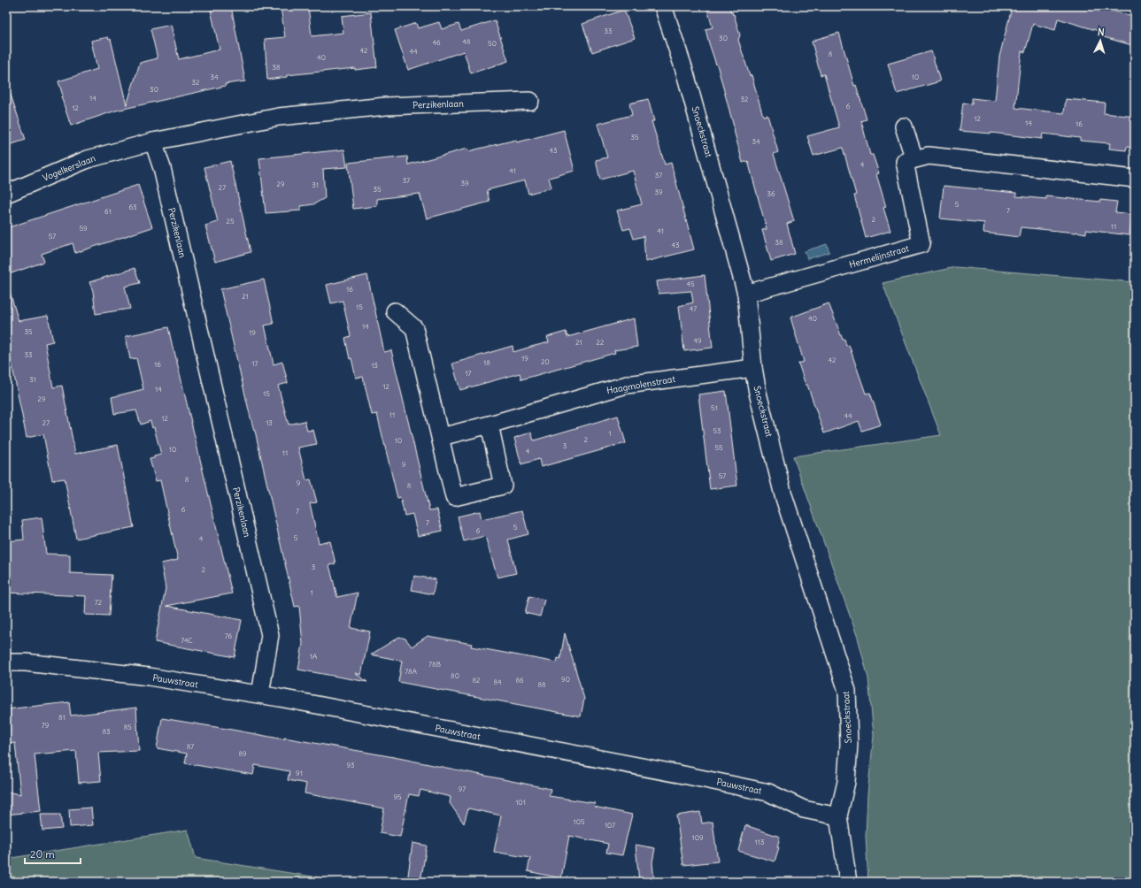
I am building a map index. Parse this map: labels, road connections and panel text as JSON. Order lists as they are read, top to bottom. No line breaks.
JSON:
{"streets":{"street":["Perzikenlaan","Snoeckstraat","Vogelkerslaan","Hermelijnstraat","Haagmolenstraat","Pauwstraat"]},"crossings":[["Perzikenlaan","Vogelkerslaan"],["Perzikenlaan","Pauwstraat"],["Snoeckstraat","Hermelijnstraat"],["Snoeckstraat","Haagmolenstraat"],["Snoeckstraat","Pauwstraat"]],"house_numbers":["33","30","48","46","50","42","44","8","40","38","34","10","32","30","14","32","6","12","12","14","16","35","34","43","4","41","37","37","39","29","31","27","35","39","36","5","63","7","61","2","25","11","59","41","57","38","43","45","16","21","15","47","40","14","35","19","49","21","22","33","19","42","20","18","17","16","13","17","31","12","14","15","29","51","11","44","12","27","13","53","1","2","10","3","55","10","4","11","9","57","8","9","8","6","7","7","5","6","5","4","3","2","1","72","76","74C","1A","78B","78A","80","90","82","86","84","88","81","79","85","83","87","89","93","91","97","95","101","105","107","109","113"],"scale_bar":"20 m","north":"top"}
